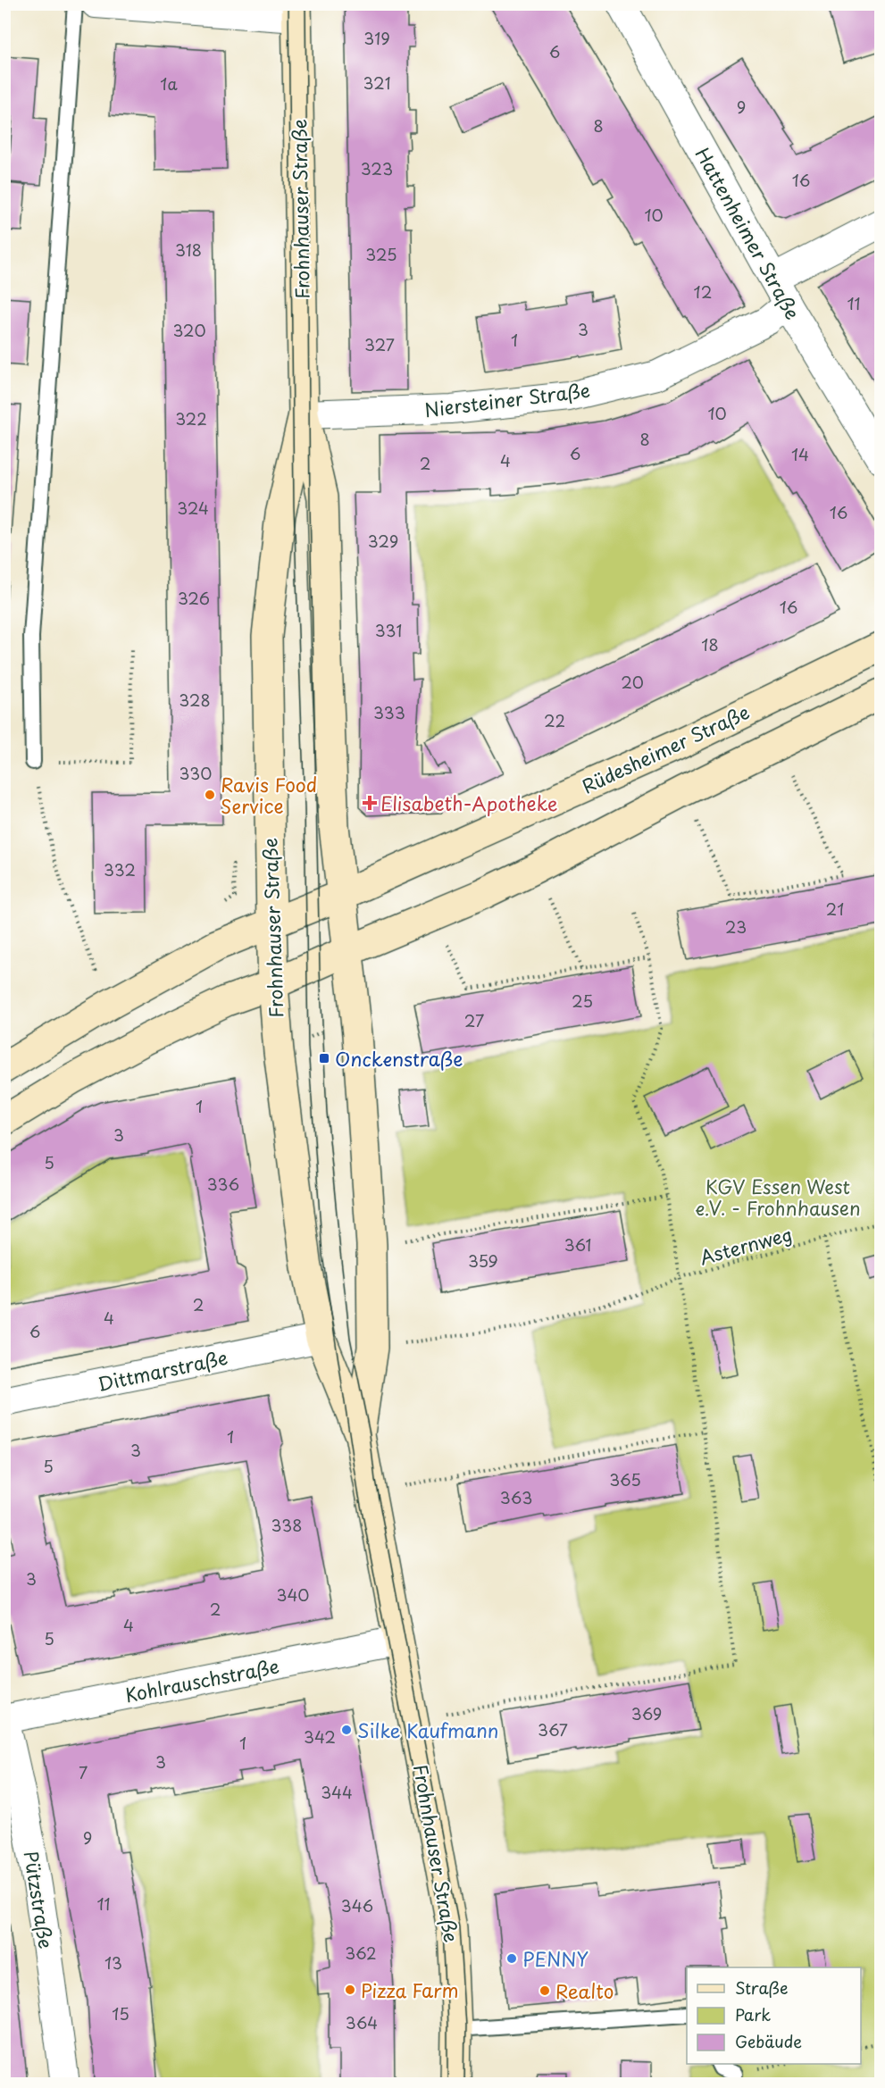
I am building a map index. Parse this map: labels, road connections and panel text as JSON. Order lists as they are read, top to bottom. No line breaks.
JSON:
{"streets":{"main road":["Frohnhauser Straße","Rüdesheimer Straße"],"street":["Hattenheimer Straße","Niersteiner Straße","Dittmarstraße","Kohlrauschstraße","Pützstraße"],"path":["Asternweg"]},"crossings":[["Frohnhauser Straße","Niersteiner Straße"],["Frohnhauser Straße","Rüdesheimer Straße"],["Frohnhauser Straße","Asternweg"],["Frohnhauser Straße","Dittmarstraße"],["Frohnhauser Straße","Kohlrauschstraße"],["Hattenheimer Straße","Niersteiner Straße"],["Kohlrauschstraße","Pützstraße"]],"parks":["KGV Essen West e.V. - Frohnhausen"],"places":{"other":["Ravis Food Service","Silke Kaufmann","PENNY","Pizza Farm","Realto"],"health":["Elisabeth-Apotheke"],"transit":["Onckenstraße"]},"house_numbers":["319","6","321","1a","9","8","323","16","10","318","325","12","11","3","320","1","327","10","322","8","6","14","4","2","324","16","329","326","16","331","18","20","328","333","22","330","332","21","23","25","27","1","3","5","336","361","359","2","4","6","1","3","5","365","363","338","3","340","2","4","5","369","367","342","1","3","7","344","9","11","346","362","13","15","364"],"legend":["Straße","Park","Gebäude"]}
